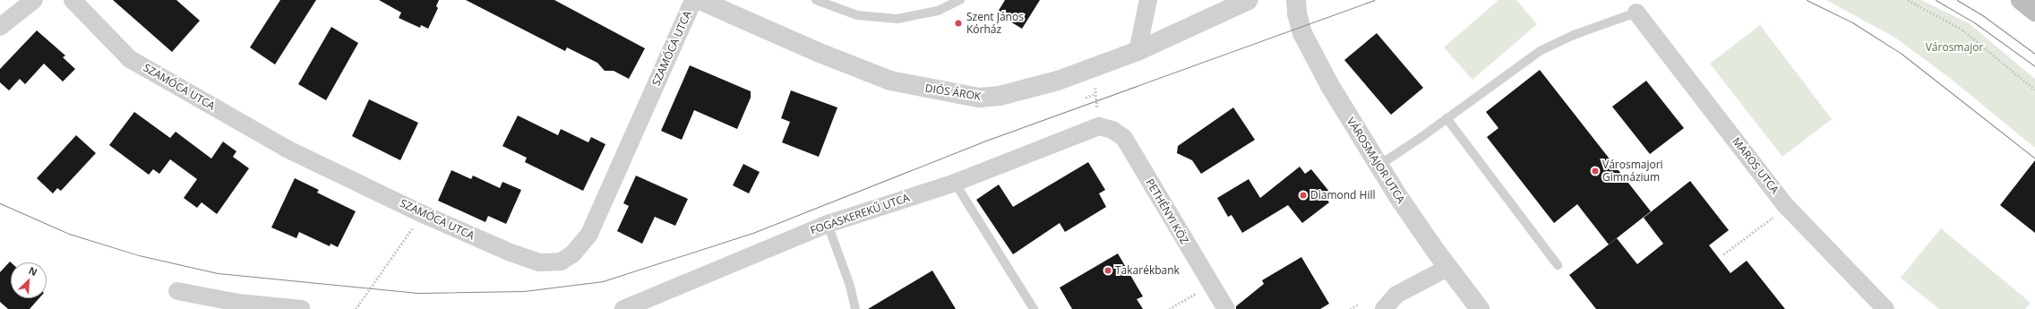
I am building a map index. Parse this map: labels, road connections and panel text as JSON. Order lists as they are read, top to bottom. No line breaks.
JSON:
{"streets":{"street":["SZAMÓCA UTCA","DIÓS ÁROK","VÁROSMAJOR UTCA","MAROS UTCA","PETHÉNYI KÖZ","FOGASKEREKŰ UTCA"]},"crossings":[["PETHÉNYI KÖZ","FOGASKEREKŰ UTCA"]],"parks":["Városmajor"],"places":["Szent János Kórház","Városmajori Gimnázium","Diamond Hill","Takarékbank"],"north":"top right"}
